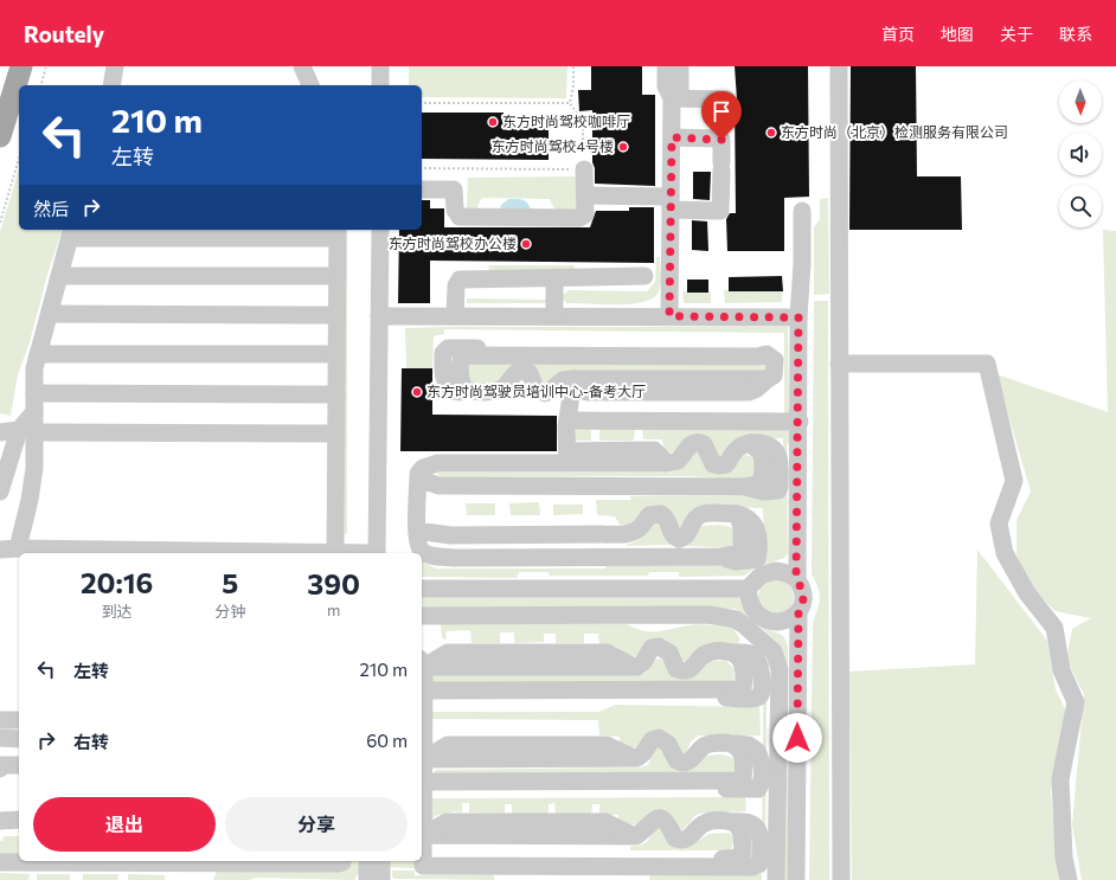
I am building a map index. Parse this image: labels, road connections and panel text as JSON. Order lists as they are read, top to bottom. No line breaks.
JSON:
{"places":["东方时尚驾校咖啡厅","东方时尚（北京）检测服务有限公司","东方时尚驾校4号楼","东方时尚驾校办公楼","东方时尚驾驶员培训中心-备考大厅"],"north":"bottom","page":{"header":"Routely","nav":["首页","地图","关于","联系"],"turn":["210 m","左转"],"then":"然后","eta":["20:16","到达","5","分钟","390","m"],"list":[{"name":"左转","value":"210 m"},{"name":"右转","value":"60 m"}],"buttons":["退出","分享"]}}
